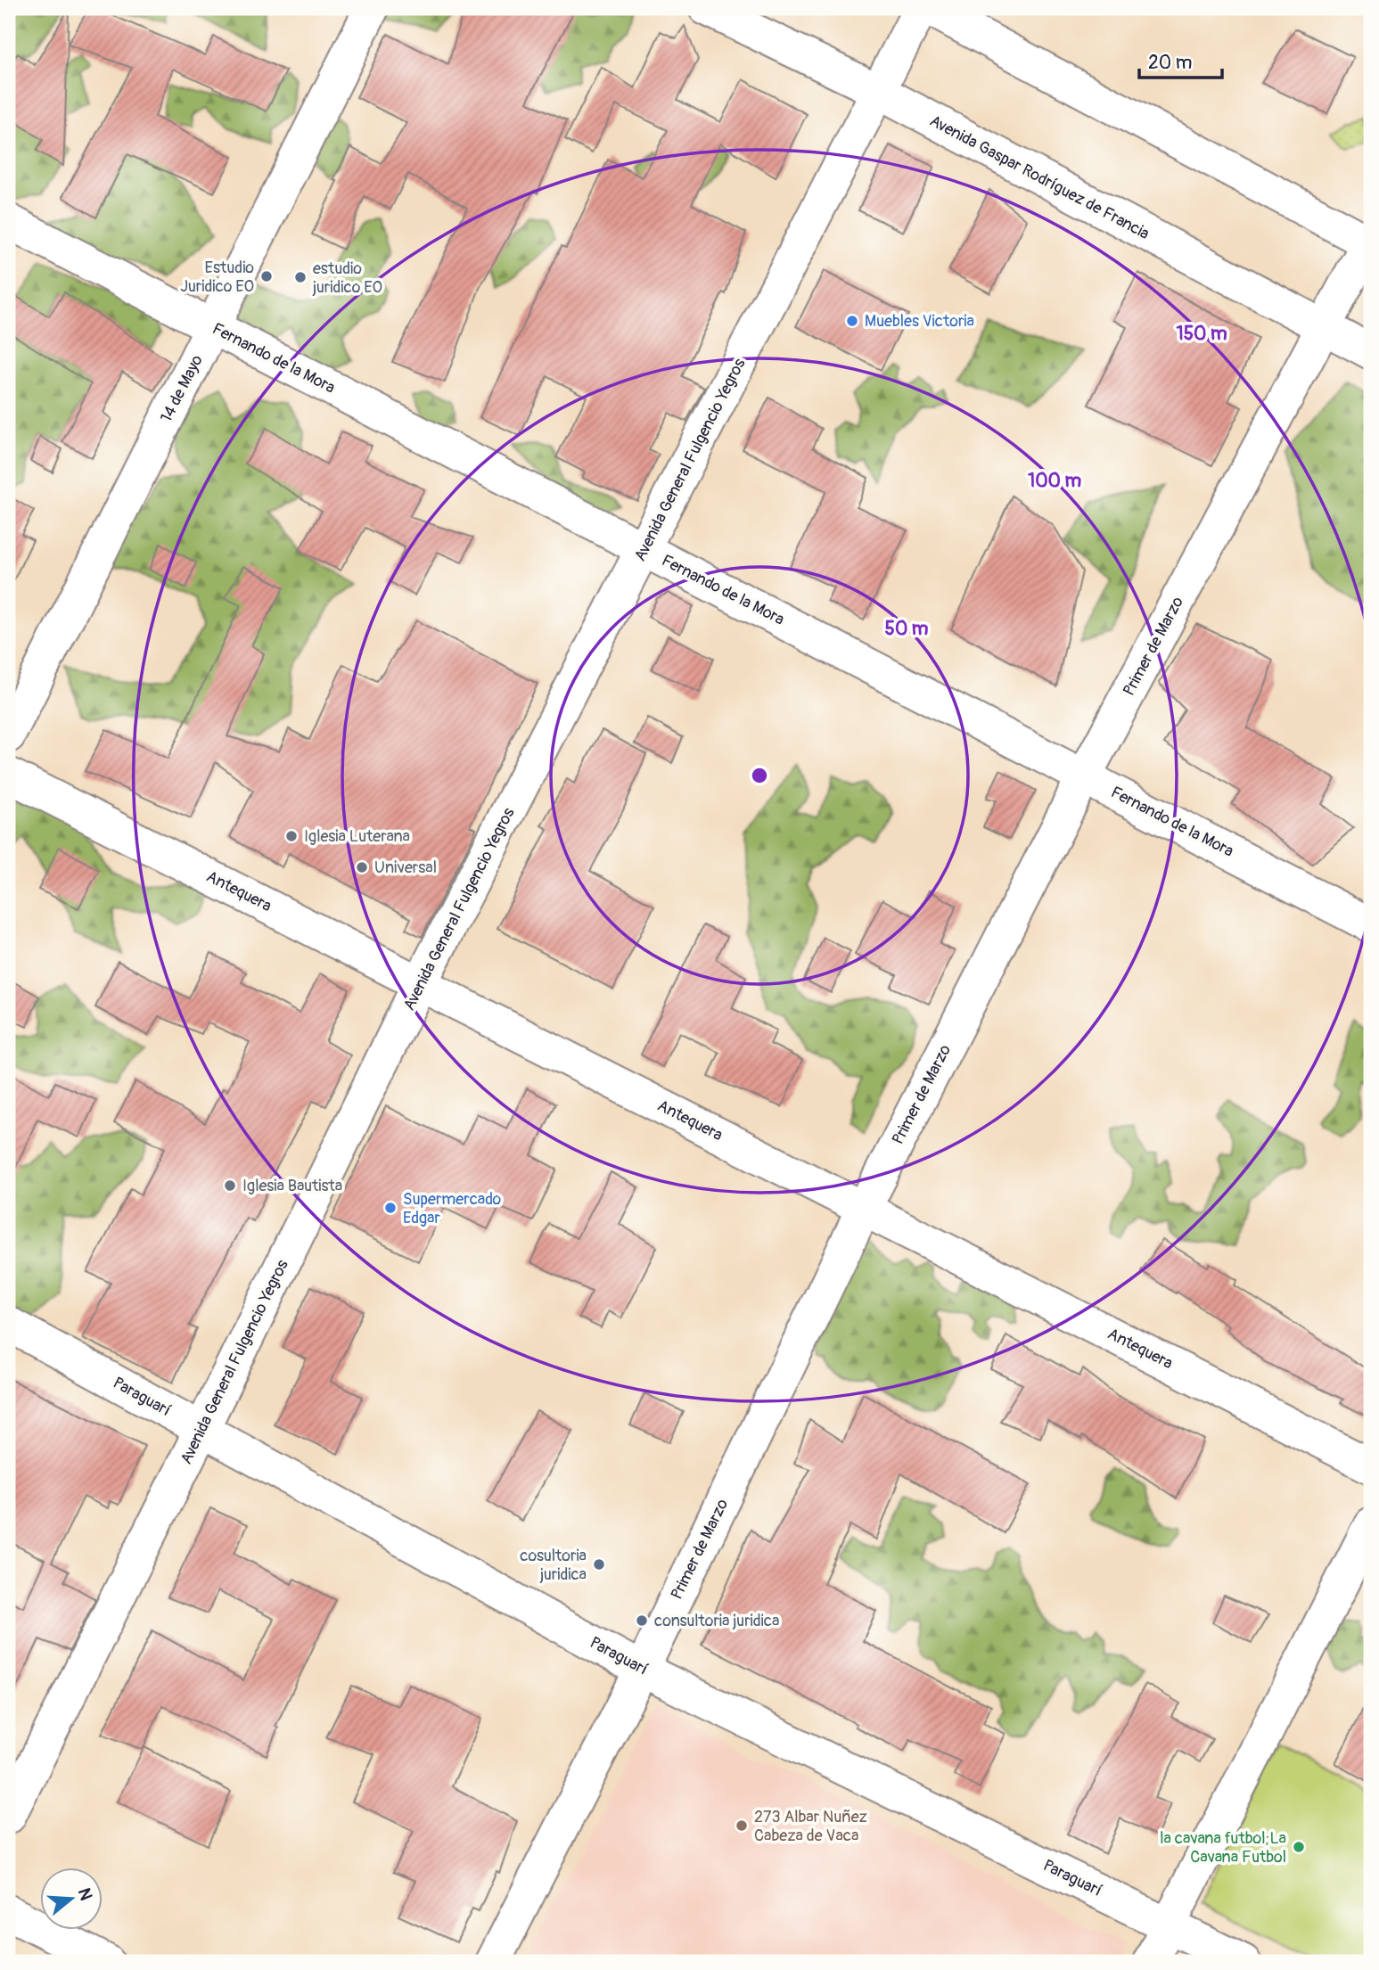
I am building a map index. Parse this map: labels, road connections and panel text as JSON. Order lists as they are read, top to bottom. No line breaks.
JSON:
{"streets":{"street":["Avenida Gaspar Rodríguez de Francia","Fernando de la Mora","14 de Mayo","Avenida General Fulgencio Yegros","Primer de Marzo","Antequera","Paraguarí"]},"crossings":[["Avenida Gaspar Rodríguez de Francia","Avenida General Fulgencio Yegros"],["Avenida Gaspar Rodríguez de Francia","Primer de Marzo"],["Fernando de la Mora","14 de Mayo"],["Fernando de la Mora","Avenida General Fulgencio Yegros"],["Fernando de la Mora","Primer de Marzo"],["Avenida General Fulgencio Yegros","Antequera"],["Avenida General Fulgencio Yegros","Paraguarí"],["Primer de Marzo","Antequera"],["Primer de Marzo","Paraguarí"]],"places":["Estudio Juridico EO","estudio juridico EO","Muebles Victoria","Iglesia Luterana","Universal","Iglesia Bautista","Supermercado Edgar","cosultoria juridica","consultoria juridica","273 Albar Nuñez Cabeza de Vaca","la cavana futbol;La Cavana Futbol"],"scale_bar":"20 m","north":"right","rings":["150 m","100 m","50 m"]}
